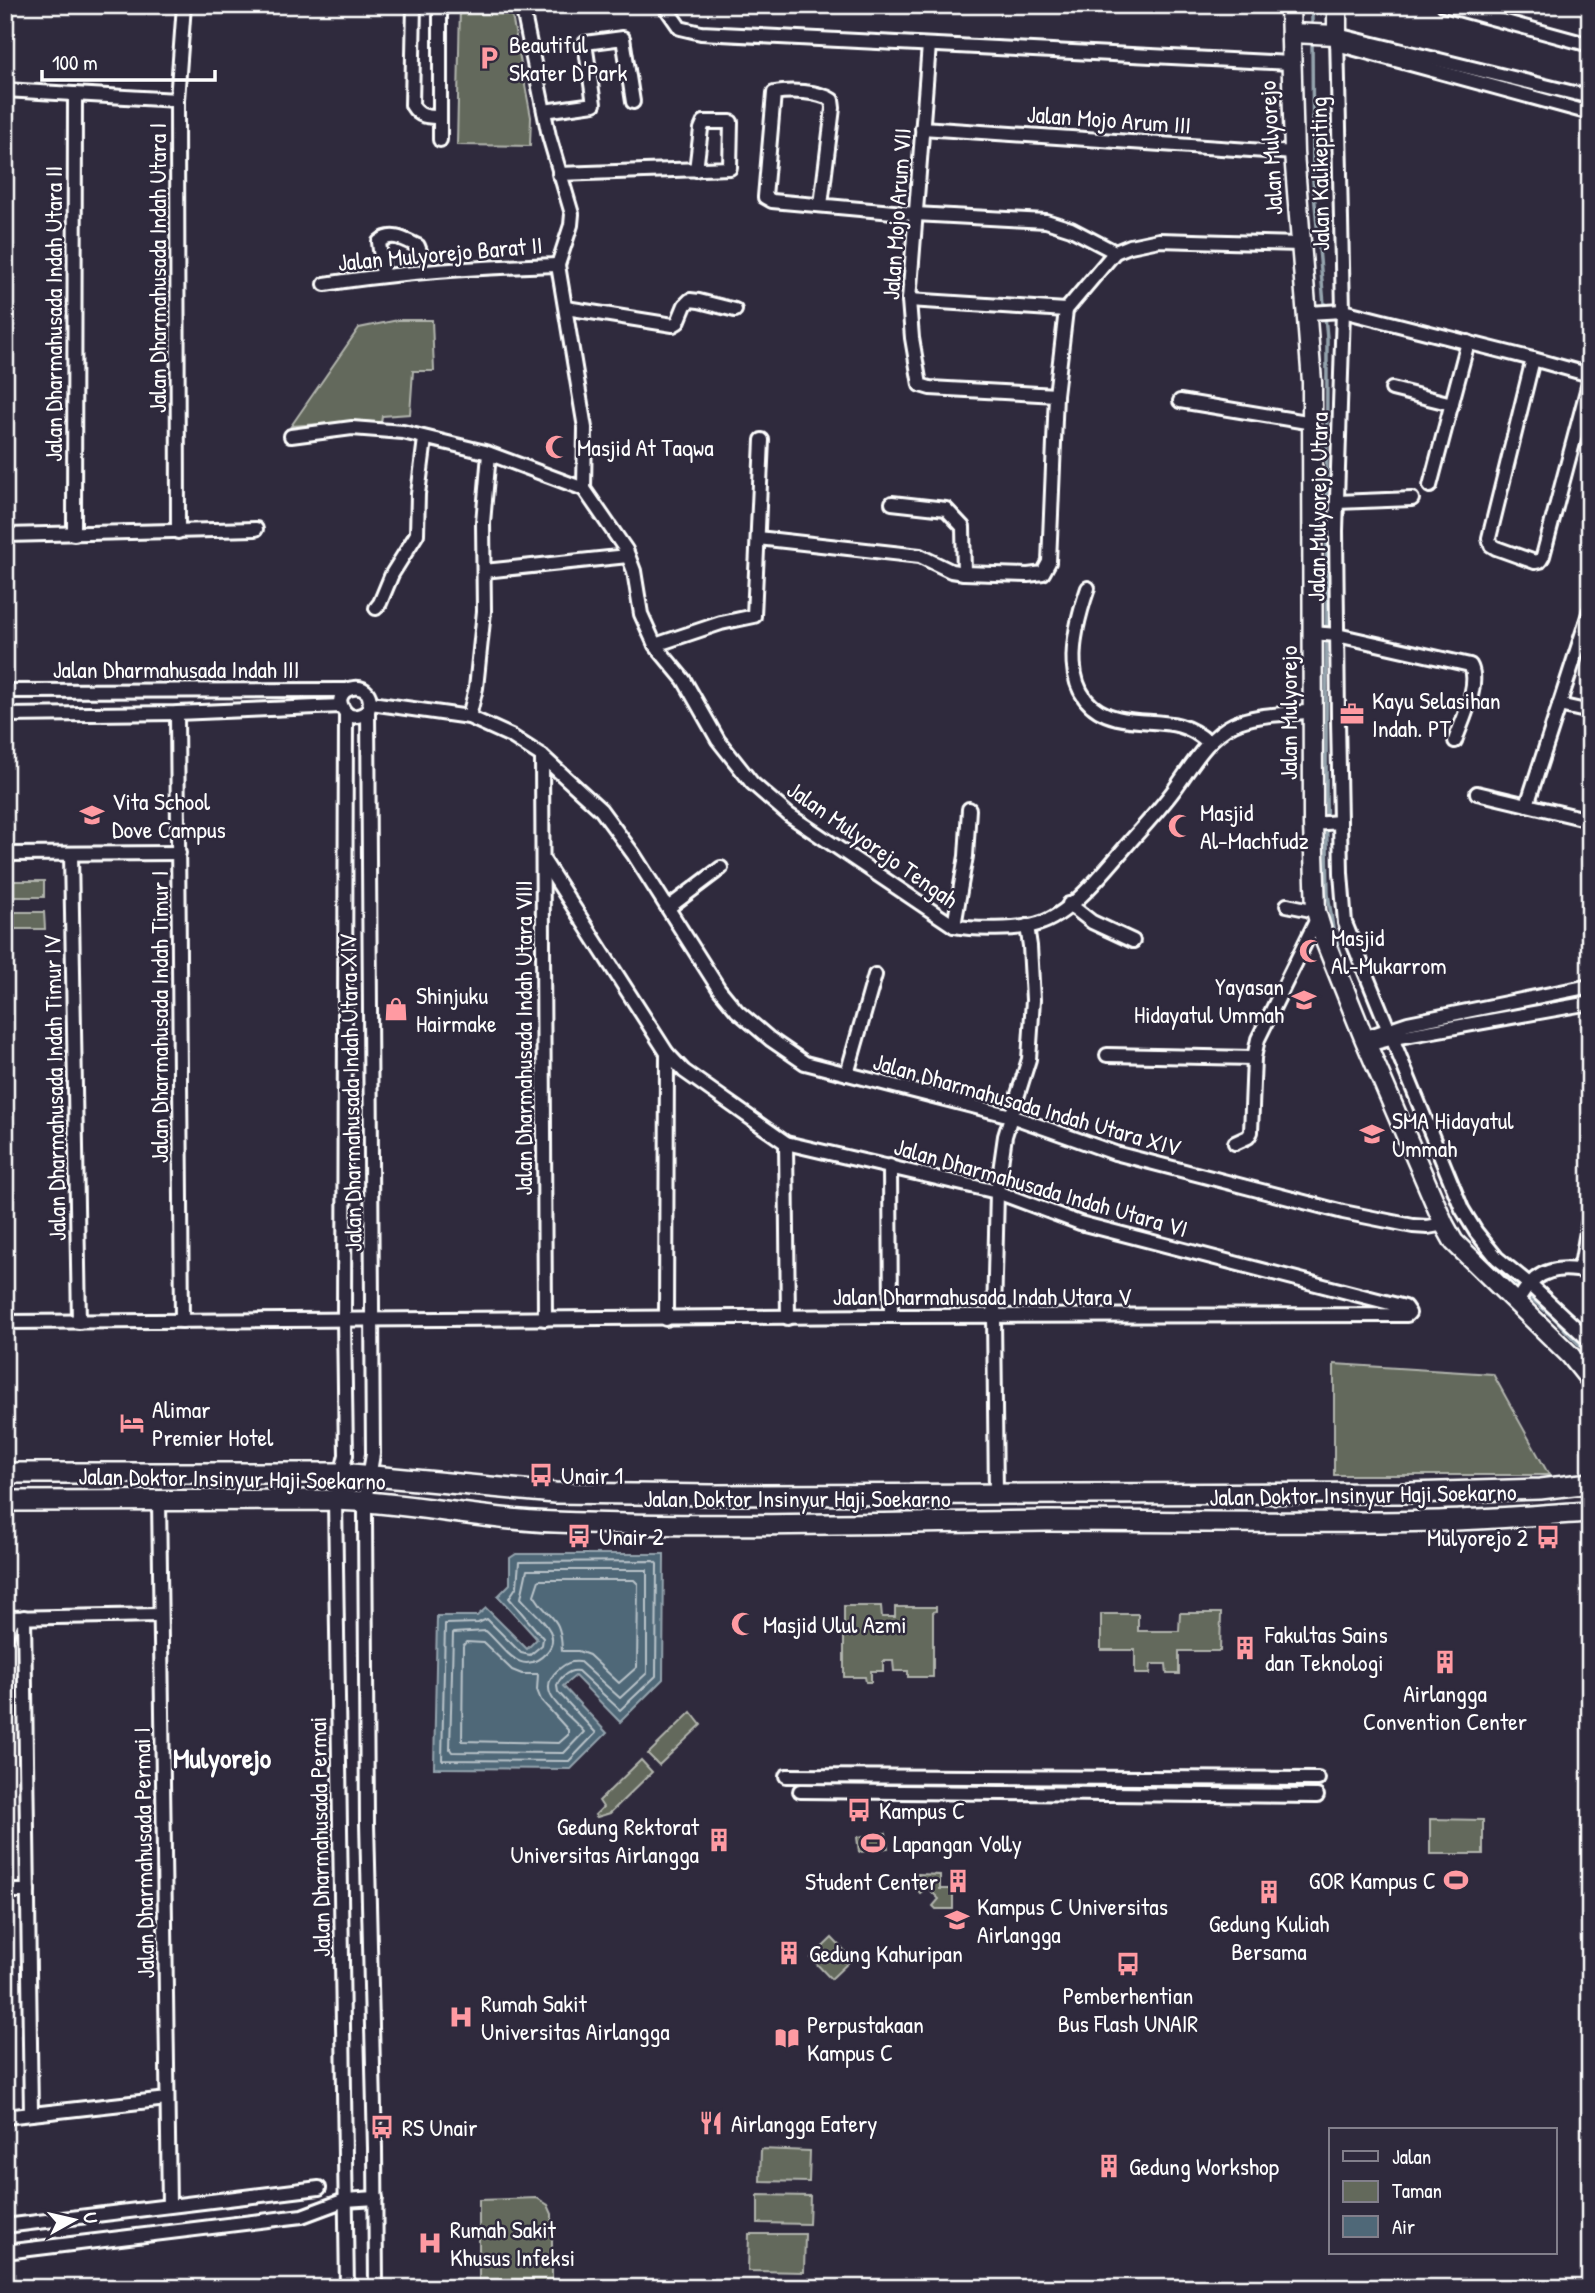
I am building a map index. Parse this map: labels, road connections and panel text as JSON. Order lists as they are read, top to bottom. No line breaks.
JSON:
{"streets":{"main road":["Jalan Mulyorejo","Jalan Doktor Insinyur Haji Soekarno"],"street":["Jalan Mojo Arum III","Jalan Kalikepiting","Jalan Mojo Arum VII","Jalan Mulyorejo Barat II","Jalan Dharmahusada Indah Utara I","Jalan Dharmahusada Indah Utara II","Jalan Mulyorejo Utara","Jalan Dharmahusada Indah III","Jalan Mulyorejo Tengah","Jalan Dharmahusada Indah Timur I","Jalan Dharmahusada Indah Utara VIII","Jalan Dharmahusada Indah Timur IV","Jalan Dharmahusada Indah Utara XIV","Jalan Dharmahusada Indah Utara VI","Jalan Dharmahusada Indah Utara V","Jalan Dharmahusada Permai","Jalan Dharmahusada Permai I"]},"crossings":[["Jalan Mojo Arum III","Jalan Mulyorejo"],["Jalan Mojo Arum III","Jalan Mojo Arum VII"],["Jalan Mulyorejo","Jalan Mulyorejo Utara"],["Jalan Mulyorejo","Jalan Mulyorejo Tengah"],["Jalan Mulyorejo","Jalan Dharmahusada Indah Utara XIV"],["Jalan Kalikepiting","Jalan Mulyorejo Utara"],["Jalan Mulyorejo Utara","Jalan Mulyorejo Tengah"],["Jalan Dharmahusada Indah III","Jalan Dharmahusada Indah Timur I"],["Jalan Dharmahusada Indah III","Jalan Dharmahusada Indah Utara XIV"],["Jalan Dharmahusada Indah Timur I","Jalan Dharmahusada Indah Utara V"],["Jalan Dharmahusada Indah Utara VIII","Jalan Dharmahusada Indah Utara XIV"],["Jalan Dharmahusada Indah Utara VIII","Jalan Dharmahusada Indah Utara VI"],["Jalan Dharmahusada Indah Utara VIII","Jalan Dharmahusada Indah Utara V"],["Jalan Dharmahusada Indah Timur IV","Jalan Dharmahusada Indah Utara V"],["Jalan Dharmahusada Indah Utara XIV","Jalan Dharmahusada Indah Utara V"],["Jalan Dharmahusada Indah Utara XIV","Jalan Doktor Insinyur Haji Soekarno"],["Jalan Dharmahusada Indah Utara XIV","Jalan Dharmahusada Permai"],["Jalan Dharmahusada Indah Utara VI","Jalan Dharmahusada Indah Utara V"],["Jalan Doktor Insinyur Haji Soekarno","Jalan Dharmahusada Permai"],["Jalan Doktor Insinyur Haji Soekarno","Jalan Dharmahusada Permai I"]],"districts":["Mulyorejo"],"places":{"parking":["Beautiful Skater D'Park"],"mosque":["Masjid At Taqwa","Masjid Al-Machfudz","Masjid Al-Mukarrom","Masjid Ulul Azmi"],"office":["Kayu Selasihan Indah. PT"],"school or university":["Vita School Dove Campus","Yayasan Hidayatul Ummah","SMA Hidayatul Ummah","Kampus C Universitas Airlangga"],"shop":["Shinjuku Hairmake"],"hotel":["Alimar Premier Hotel"],"bus stop":["Unair 1","Unair 2","Mulyorejo 2","Kampus C","Pemberhentian Bus Flash UNAIR","RS Unair"],"building":["Fakultas Sains dan Teknologi","Airlangga Convention Center","Gedung Rektorat Universitas Airlangga","Student Center","Gedung Kuliah Bersama","Gedung Kahuripan","Gedung Workshop"],"sports":["Lapangan Volly","GOR Kampus C"],"hospital":["Rumah Sakit Universitas Airlangga","Rumah Sakit Khusus Infeksi"],"library":["Perpustakaan Kampus C"],"restaurant":["Airlangga Eatery"]},"legend":["Jalan","Taman","Air"],"scale_bar":"100 m","north":"right"}
